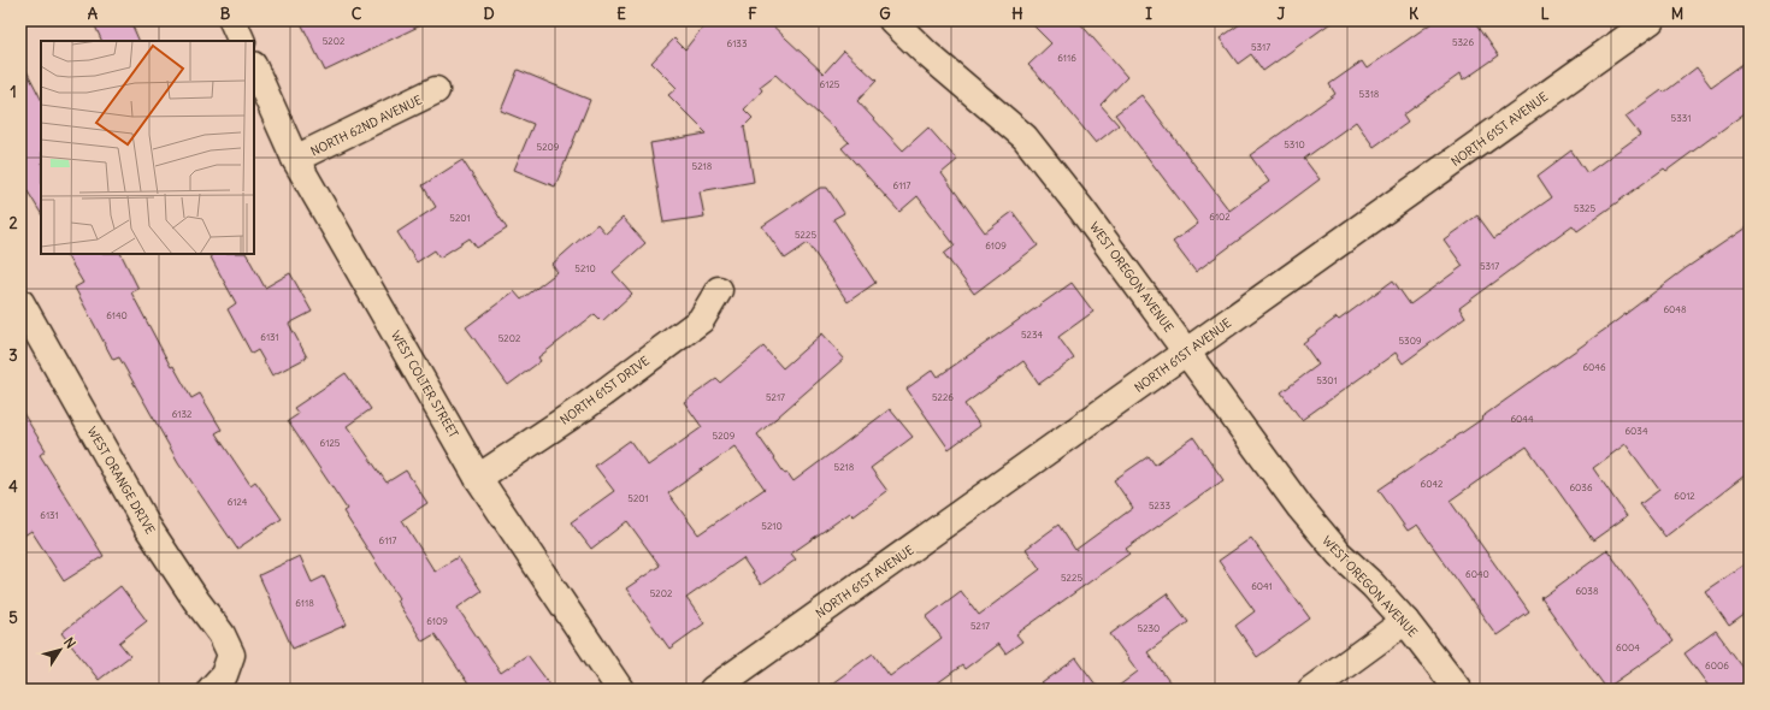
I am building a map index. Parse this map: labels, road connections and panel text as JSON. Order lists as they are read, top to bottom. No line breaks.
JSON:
{"streets":{"street":["NORTH 62ND AVENUE","NORTH 61ST AVENUE","WEST OREGON AVENUE","WEST COLTER STREET","NORTH 61ST DRIVE","WEST ORANGE DRIVE"]},"crossings":[["NORTH 62ND AVENUE","WEST COLTER STREET"],["NORTH 61ST AVENUE","WEST OREGON AVENUE"],["WEST COLTER STREET","NORTH 61ST DRIVE"]],"house_numbers":["5202","5326","6133","5317","6116","6125","5318","5331","5310","5209","5218","6117","5325","6102","5201","5225","6109","5317","5210","6048","6140","5234","6131","5202","5309","6046","5301","5217","5226","6132","6044","6034","5209","6125","5218","6042","6036","6012","5201","6124","5233","6131","5210","6117","6040","5225","6041","6038","5202","6118","6109","5217","5230","6004","6006"],"north":"top right","grid":{"columns":["A","B","C","D","E","F","G","H","I","J","K","L","M"],"rows":["1","2","3","4","5"]}}
